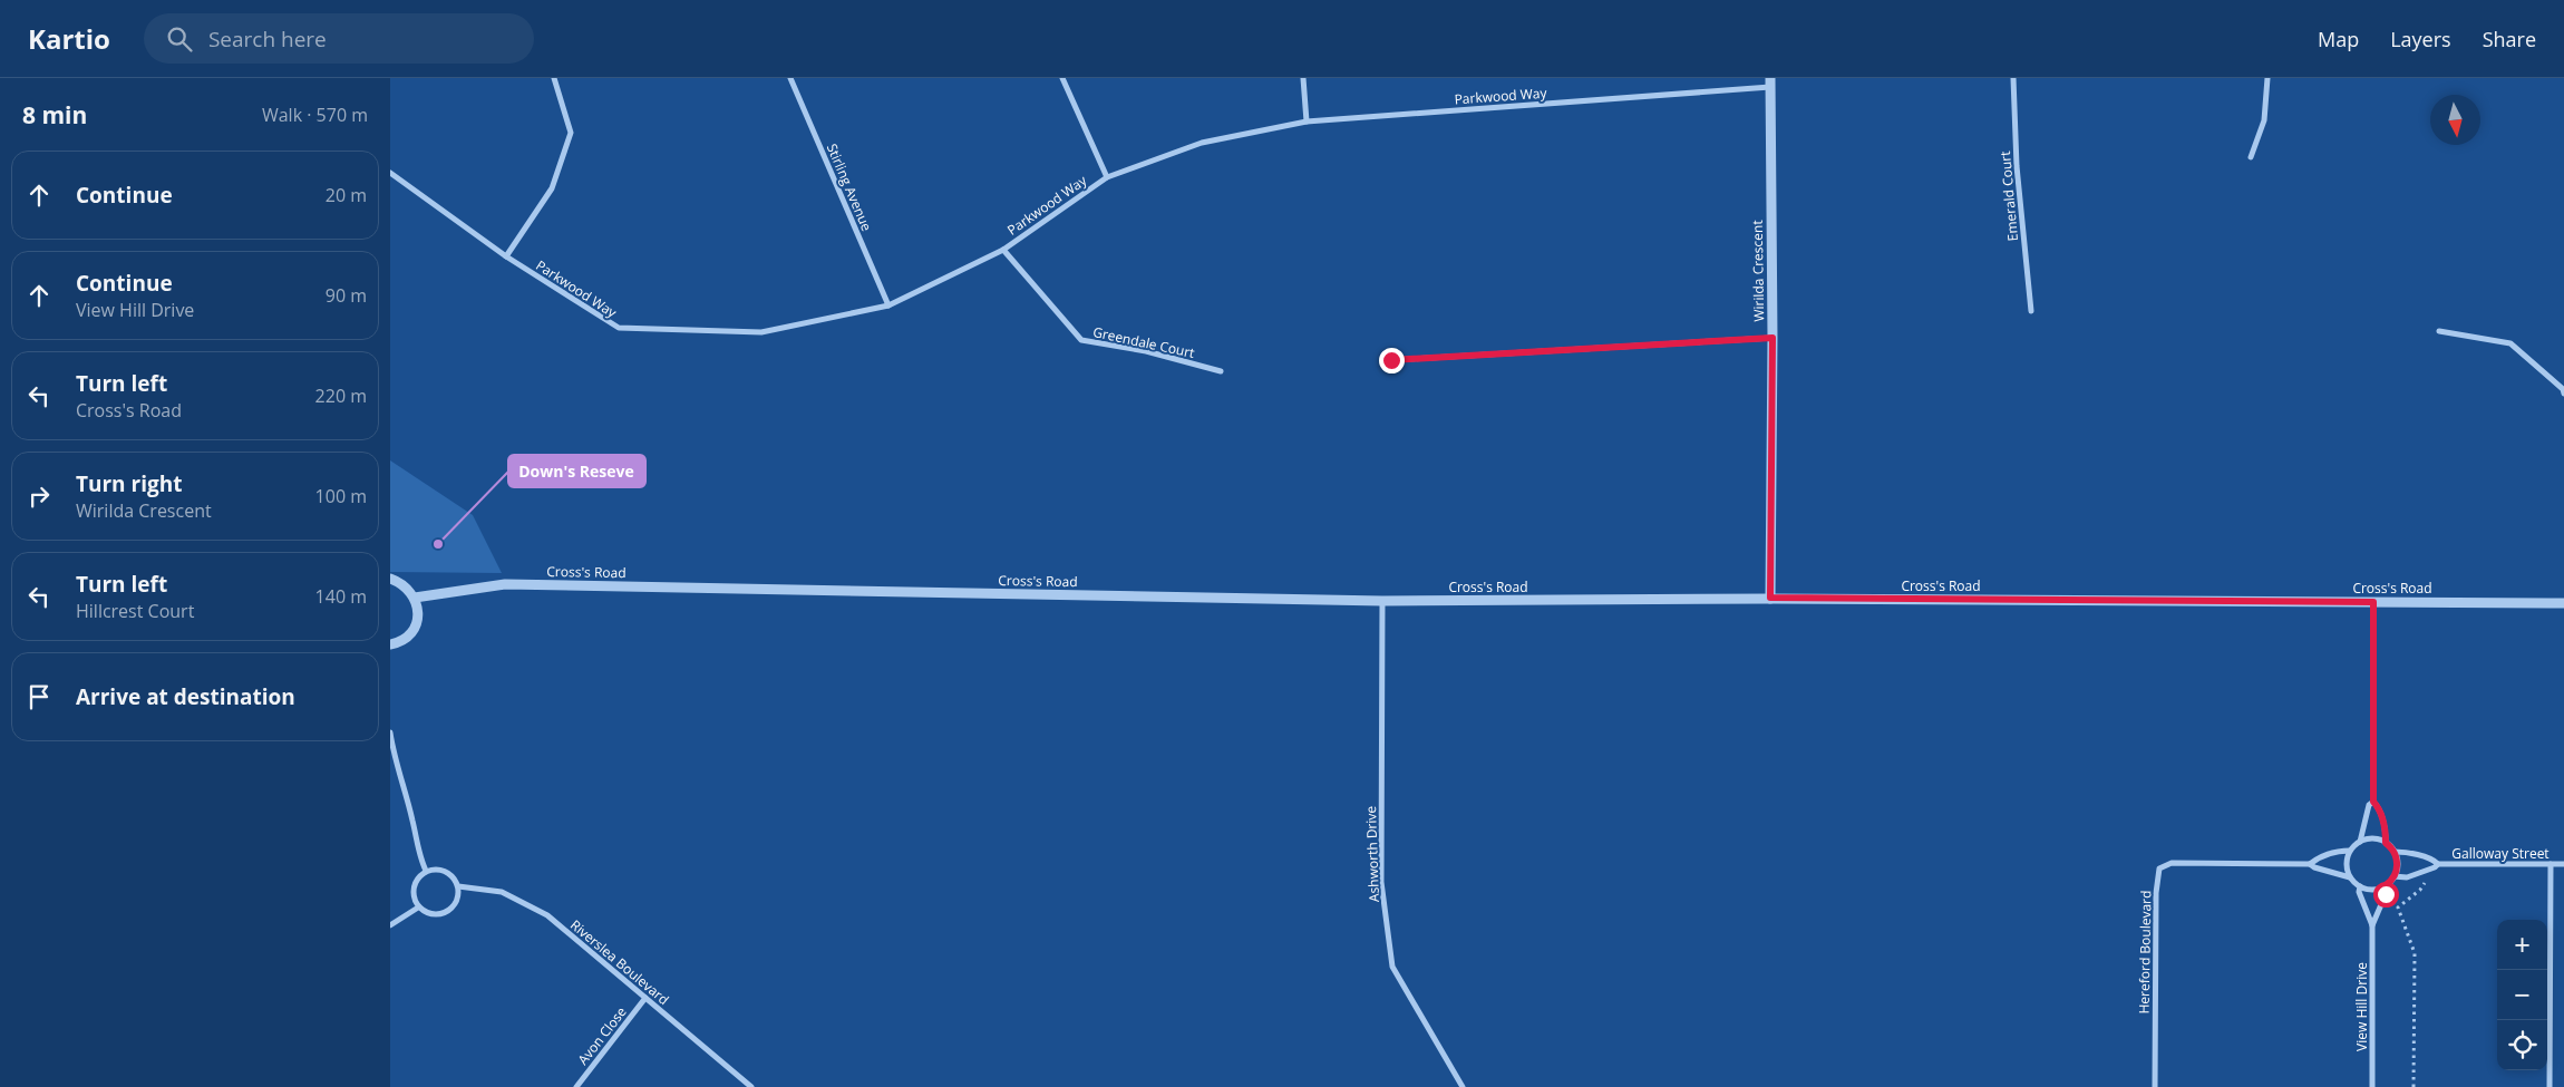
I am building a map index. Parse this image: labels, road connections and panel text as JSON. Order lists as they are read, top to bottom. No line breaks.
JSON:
{"streets":{"street":["Parkwood Way","Stirling Avenue","Emerald Court","Wirilda Crescent","Greendale Court","Cross's Road","Galloway Street","Ashworth Drive","Hereford Boulevard","Riverslea Boulevard","View Hill Drive","Avon Close"]},"crossings":[["Parkwood Way","Stirling Avenue"],["Parkwood Way","Wirilda Crescent"],["Parkwood Way","Greendale Court"],["Wirilda Crescent","Cross's Road"],["Cross's Road","Ashworth Drive"],["Galloway Street","Hereford Boulevard"],["Galloway Street","View Hill Drive"],["Hereford Boulevard","View Hill Drive"],["Riverslea Boulevard","Avon Close"]],"places":["Down's Reseve"],"north":"bottom","page":{"header":"Kartio","search":"Search here","nav":["Map","Layers","Share"],"heading":["8 min","Walk · 570 m"],"list":[["Continue","20 m"],["Continue","View Hill Drive","90 m"],["Turn left","Cross's Road","220 m"],["Turn right","Wirilda Crescent","100 m"],["Turn left","Hillcrest Court","140 m"],"Arrive at destination"],"map_buttons":["+","−"]}}
